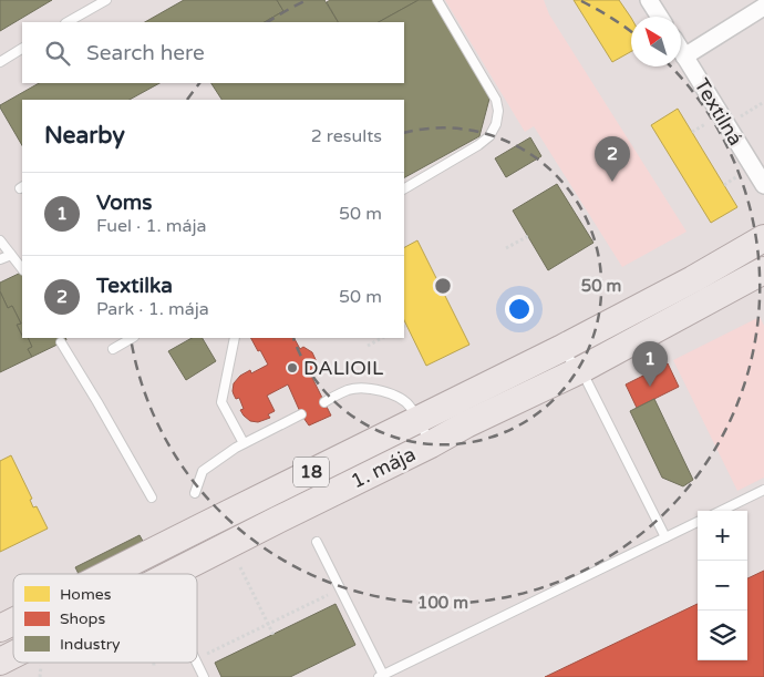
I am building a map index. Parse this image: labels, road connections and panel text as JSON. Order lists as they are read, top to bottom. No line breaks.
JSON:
{"streets":{"main road":["1. mája","18"],"street":["Textilná"]},"places":["DALIOIL"],"legend":["Homes","Shops","Industry"],"north":"top left","page":{"search":"Search here","heading":["Nearby","2 results"],"pins":["2","1"],"list":[{"mark":"1","name":"Voms","note":"Fuel · 1. mája","value":"50 m"},{"mark":"2","name":"Textilka","note":"Park · 1. mája","value":"50 m"}],"map_buttons":["+","−"]},"rings":["50 m","100 m"]}
